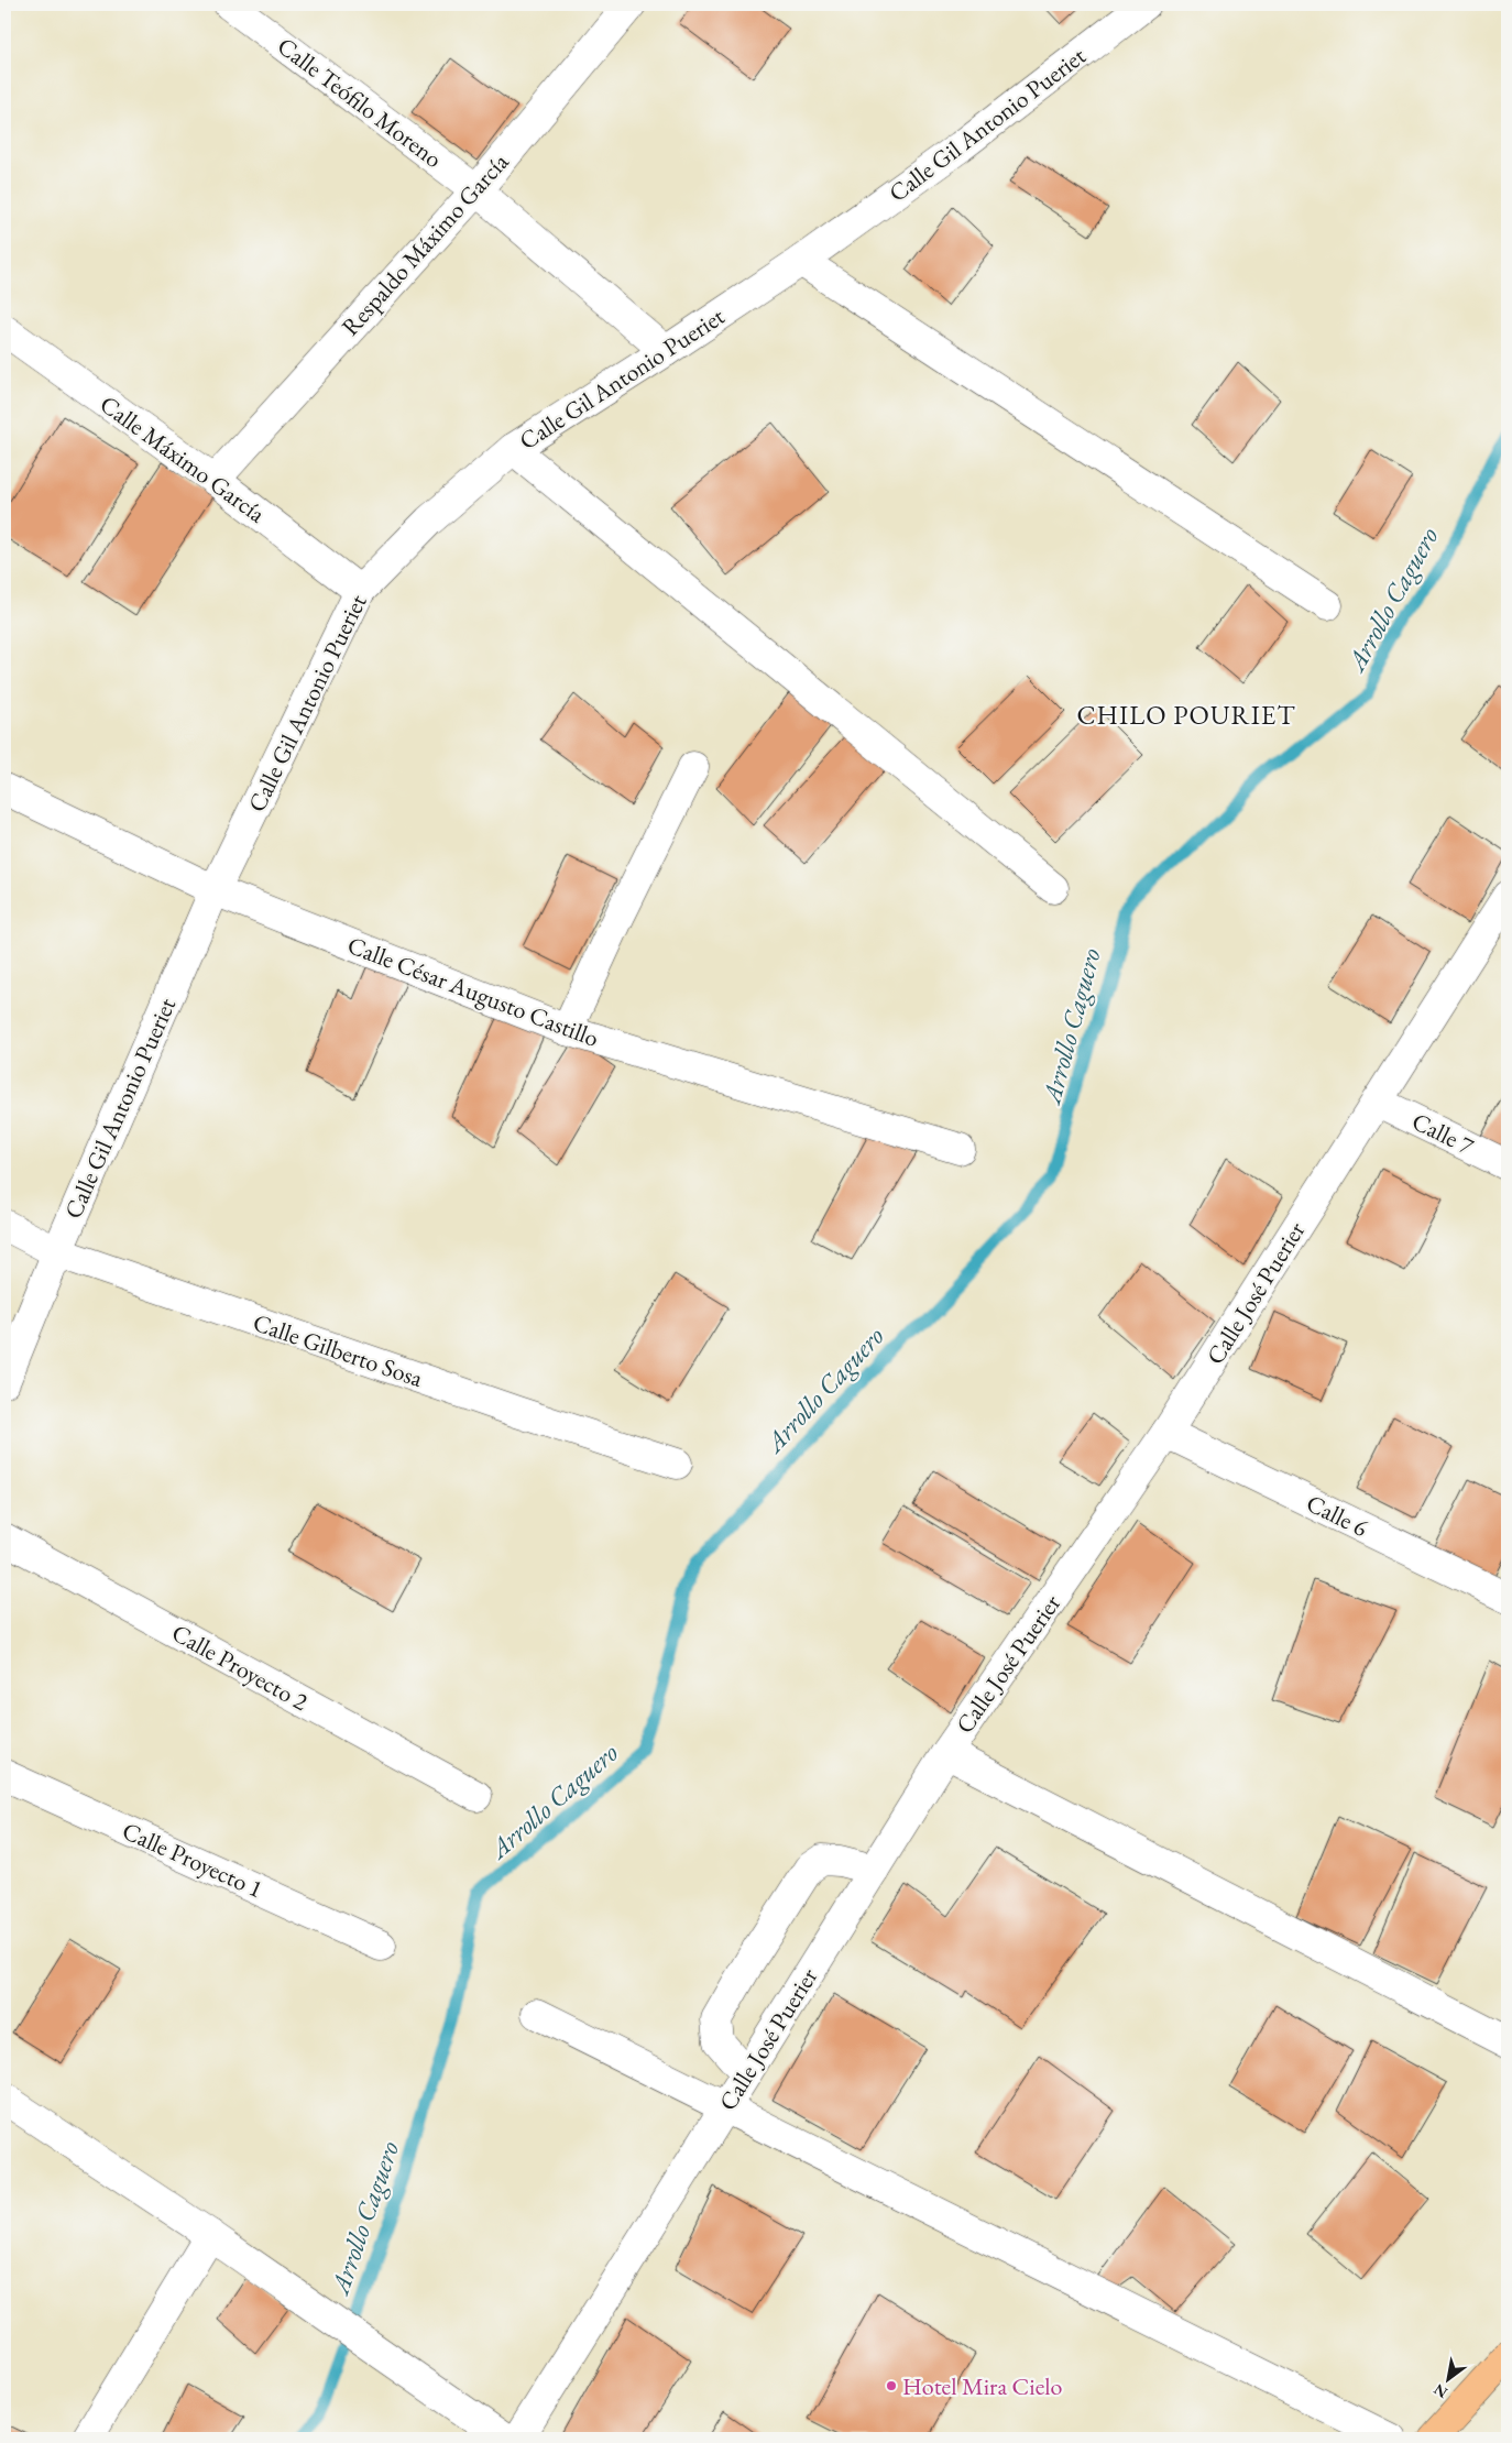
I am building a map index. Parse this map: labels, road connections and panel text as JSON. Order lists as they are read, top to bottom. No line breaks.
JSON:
{"streets":{"street":["Calle Teófilo Moreno","Calle Gil Antonio Pueriet","Respaldo Máximo García","Calle Máximo García","Calle César Augusto Castillo","Calle 7","Calle José Puerier","Calle Gilberto Sosa","Calle 6","Calle Proyecto 2","Calle Proyecto 1"]},"crossings":[["Calle Teófilo Moreno","Calle Gil Antonio Pueriet"],["Calle Teófilo Moreno","Respaldo Máximo García"],["Calle Gil Antonio Pueriet","Calle Máximo García"],["Calle Gil Antonio Pueriet","Calle César Augusto Castillo"],["Calle Gil Antonio Pueriet","Calle Gilberto Sosa"],["Respaldo Máximo García","Calle Máximo García"],["Calle 7","Calle José Puerier"],["Calle José Puerier","Calle 6"]],"districts":["CHILO POURIET"],"water":["Arrollo Caguero"],"places":["Hotel Mira Cielo"],"north":"bottom left"}
